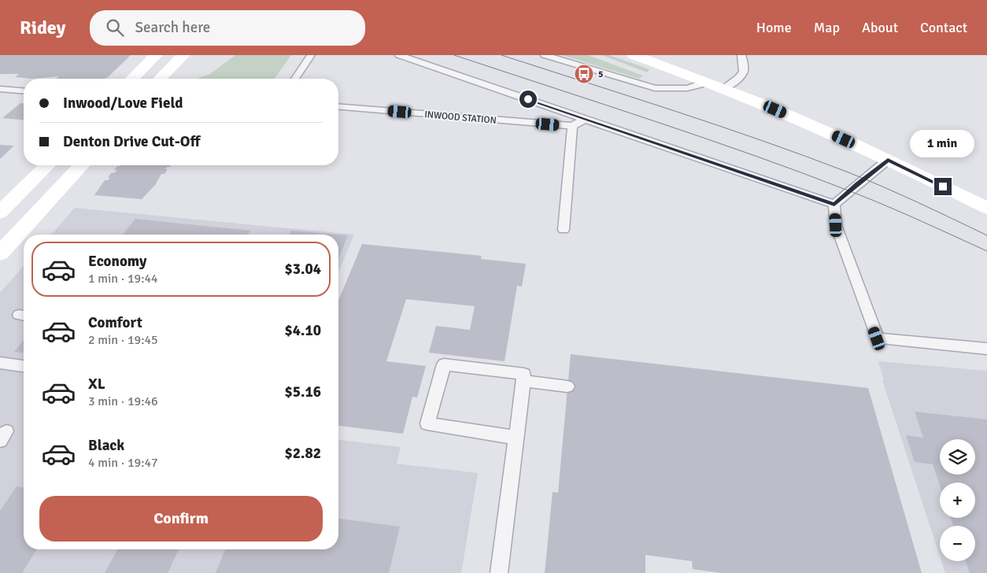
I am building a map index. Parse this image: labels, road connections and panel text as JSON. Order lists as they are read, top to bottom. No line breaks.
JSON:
{"streets":{"lane":["INWOOD STATION"]},"places":{"bus stop":["5"]},"page":{"header":"Ridey","search":"Search here","nav":["Home","Map","About","Contact"],"banner":["Inwood/Love Field","Denton Drive Cut-Off"],"bubble":"1 min","list":[{"name":"Economy","note":"1 min · 19:44","value":"$3.04"},{"name":"Comfort","note":"2 min · 19:45","value":"$4.10"},{"name":"XL","note":"3 min · 19:46","value":"$5.16"},{"name":"Black","note":"4 min · 19:47","value":"$2.82"}],"map_buttons":["+","−"],"buttons":"Confirm"}}
